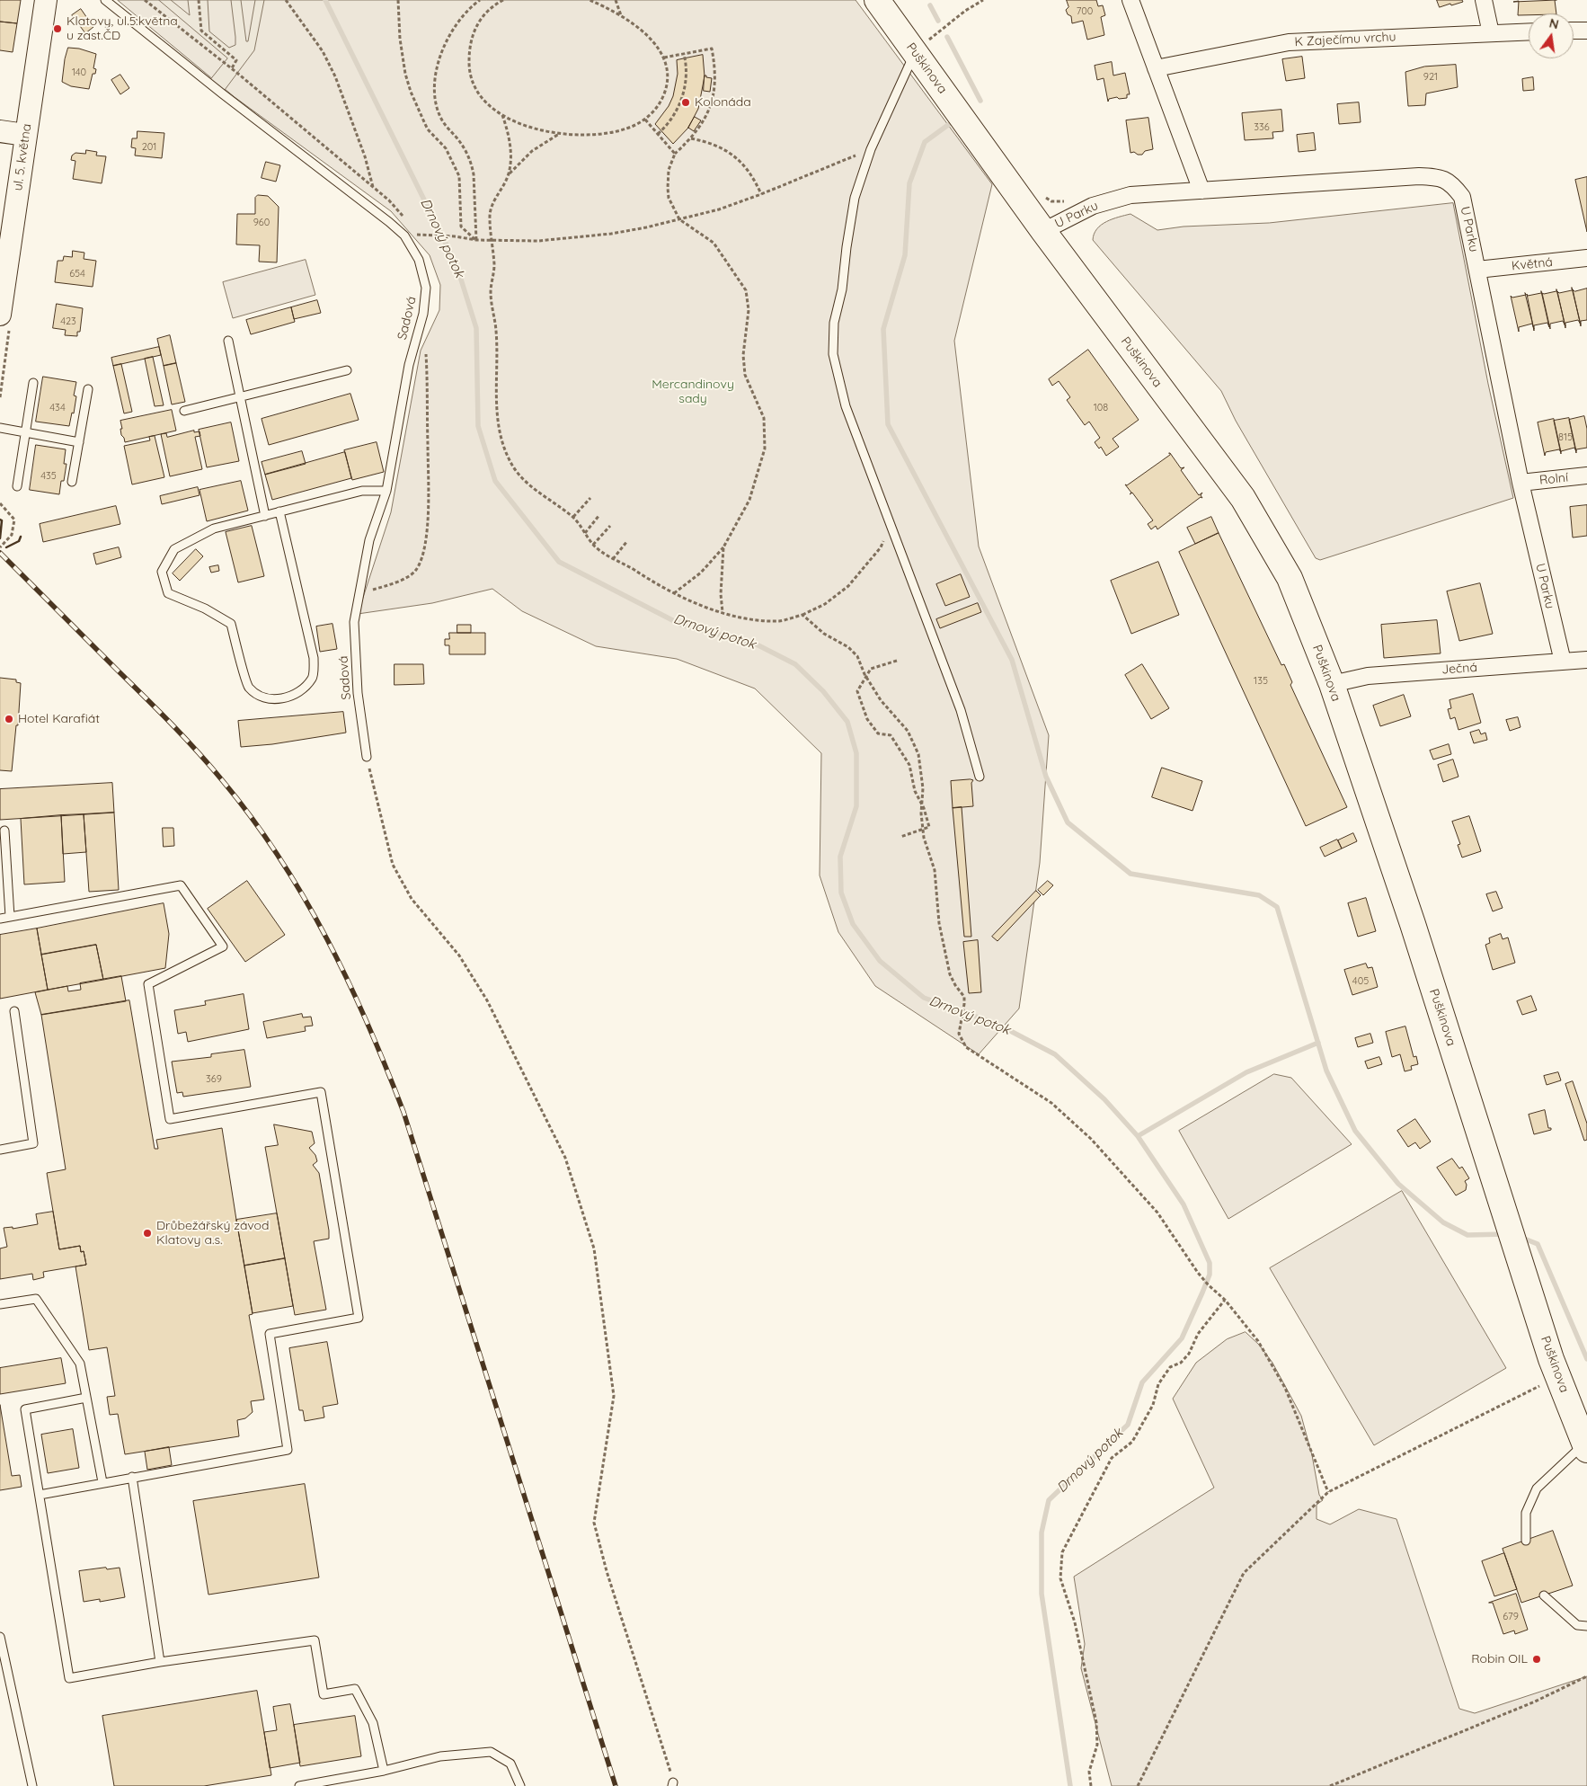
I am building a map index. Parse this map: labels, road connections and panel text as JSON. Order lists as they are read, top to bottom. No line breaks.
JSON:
{"streets":{"main road":["Puškinova"],"street":["K Zaječímu vrchu","ul. 5. května","U Parku","Květná","Rolní","Ječná"],"lane":["Sadová"]},"crossings":[["Puškinova","U Parku"],["Puškinova","Ječná"],["U Parku","Květná"],["U Parku","Rolní"],["U Parku","Ječná"]],"water":["Drnový potok"],"parks":["Mercandinovy sady"],"places":["Klatovy, ul.5.května u zast.ČD","Kolonáda","Hotel Karafiát","Drůbežářský závod Klatovy a.s.","Robin OIL"],"house_numbers":["700","140","921","336","201","960","654","423","434","108","815","435","135","405","369","679"],"north":"top"}
